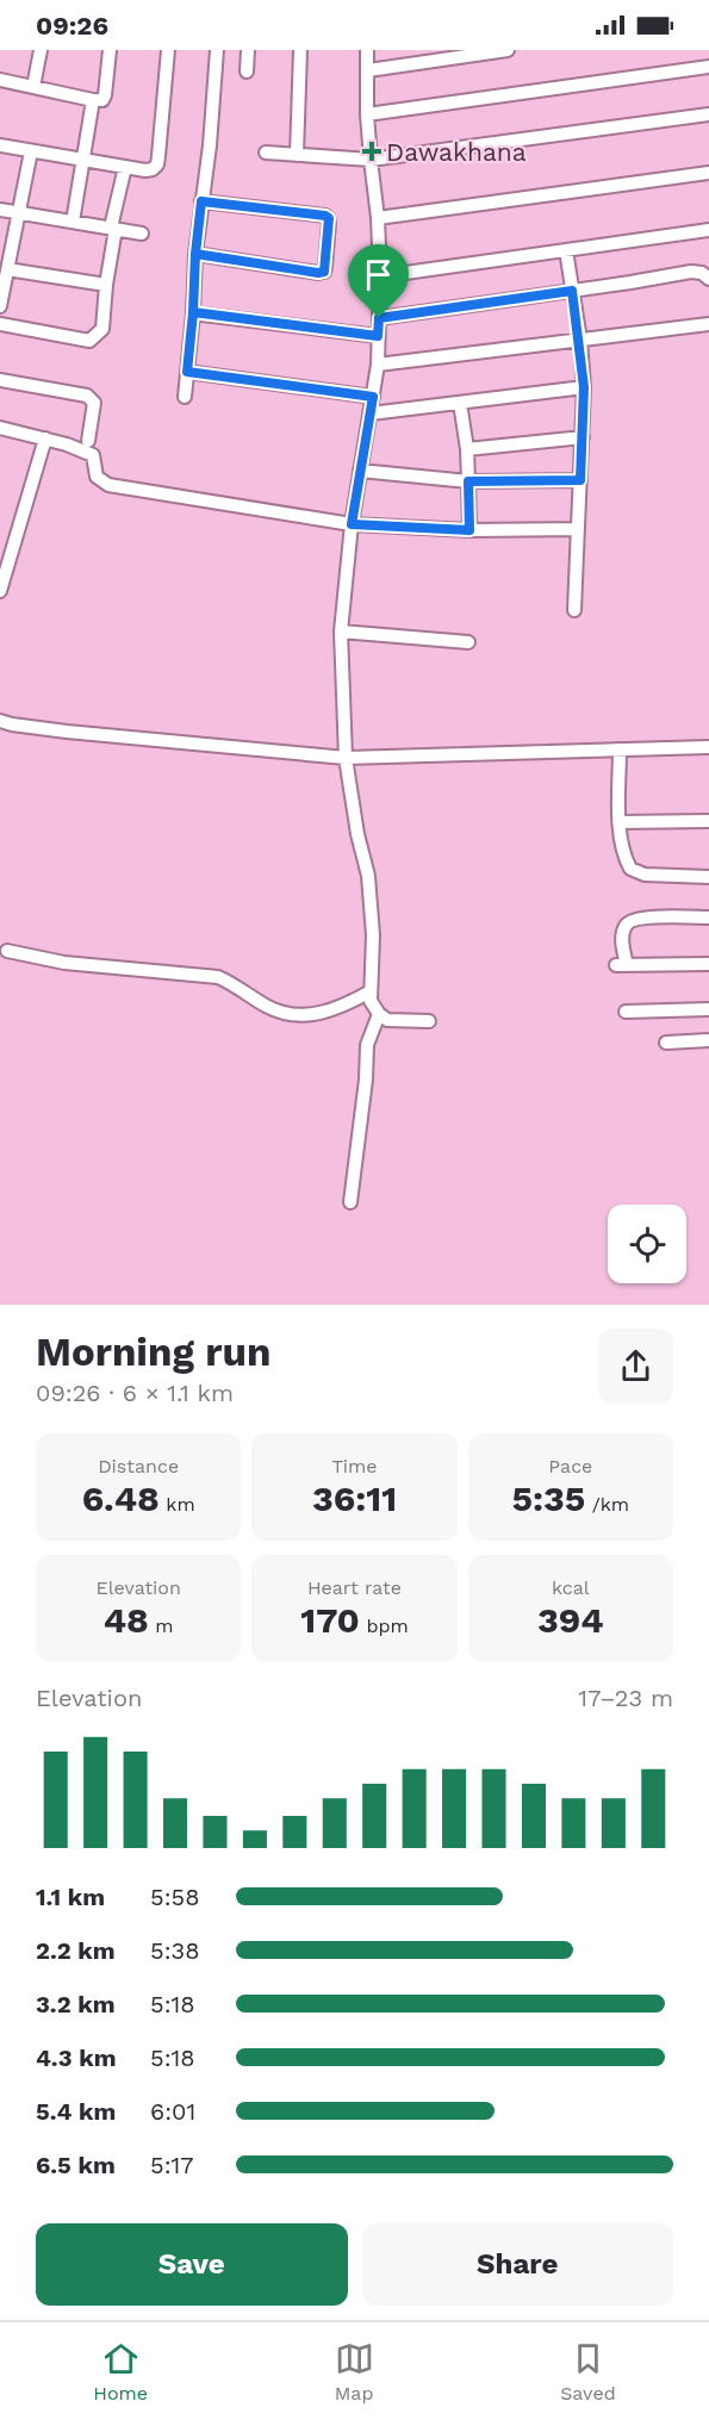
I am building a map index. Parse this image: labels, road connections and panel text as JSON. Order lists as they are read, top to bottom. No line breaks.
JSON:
{"places":{"health":["Dawakhana"]},"page":{"status":"09:26","heading":["Morning run","09:26 · 6 × 1.1 km"],"stats":[["Distance","6.48 km"],["Time","36:11"],["Pace","5:35 /km"],["Elevation","48 m"],["Heart rate","170 bpm"],["kcal","394"]],"chart":["Elevation","17–23 m"],"list":[{"name":"1.1 km","note":"5:58"},{"name":"2.2 km","note":"5:38"},{"name":"3.2 km","note":"5:18"},{"name":"4.3 km","note":"5:18"},{"name":"5.4 km","note":"6:01"},{"name":"6.5 km","note":"5:17"}],"buttons":["Save","Share"],"tabs":["Home","Map","Saved"]}}
